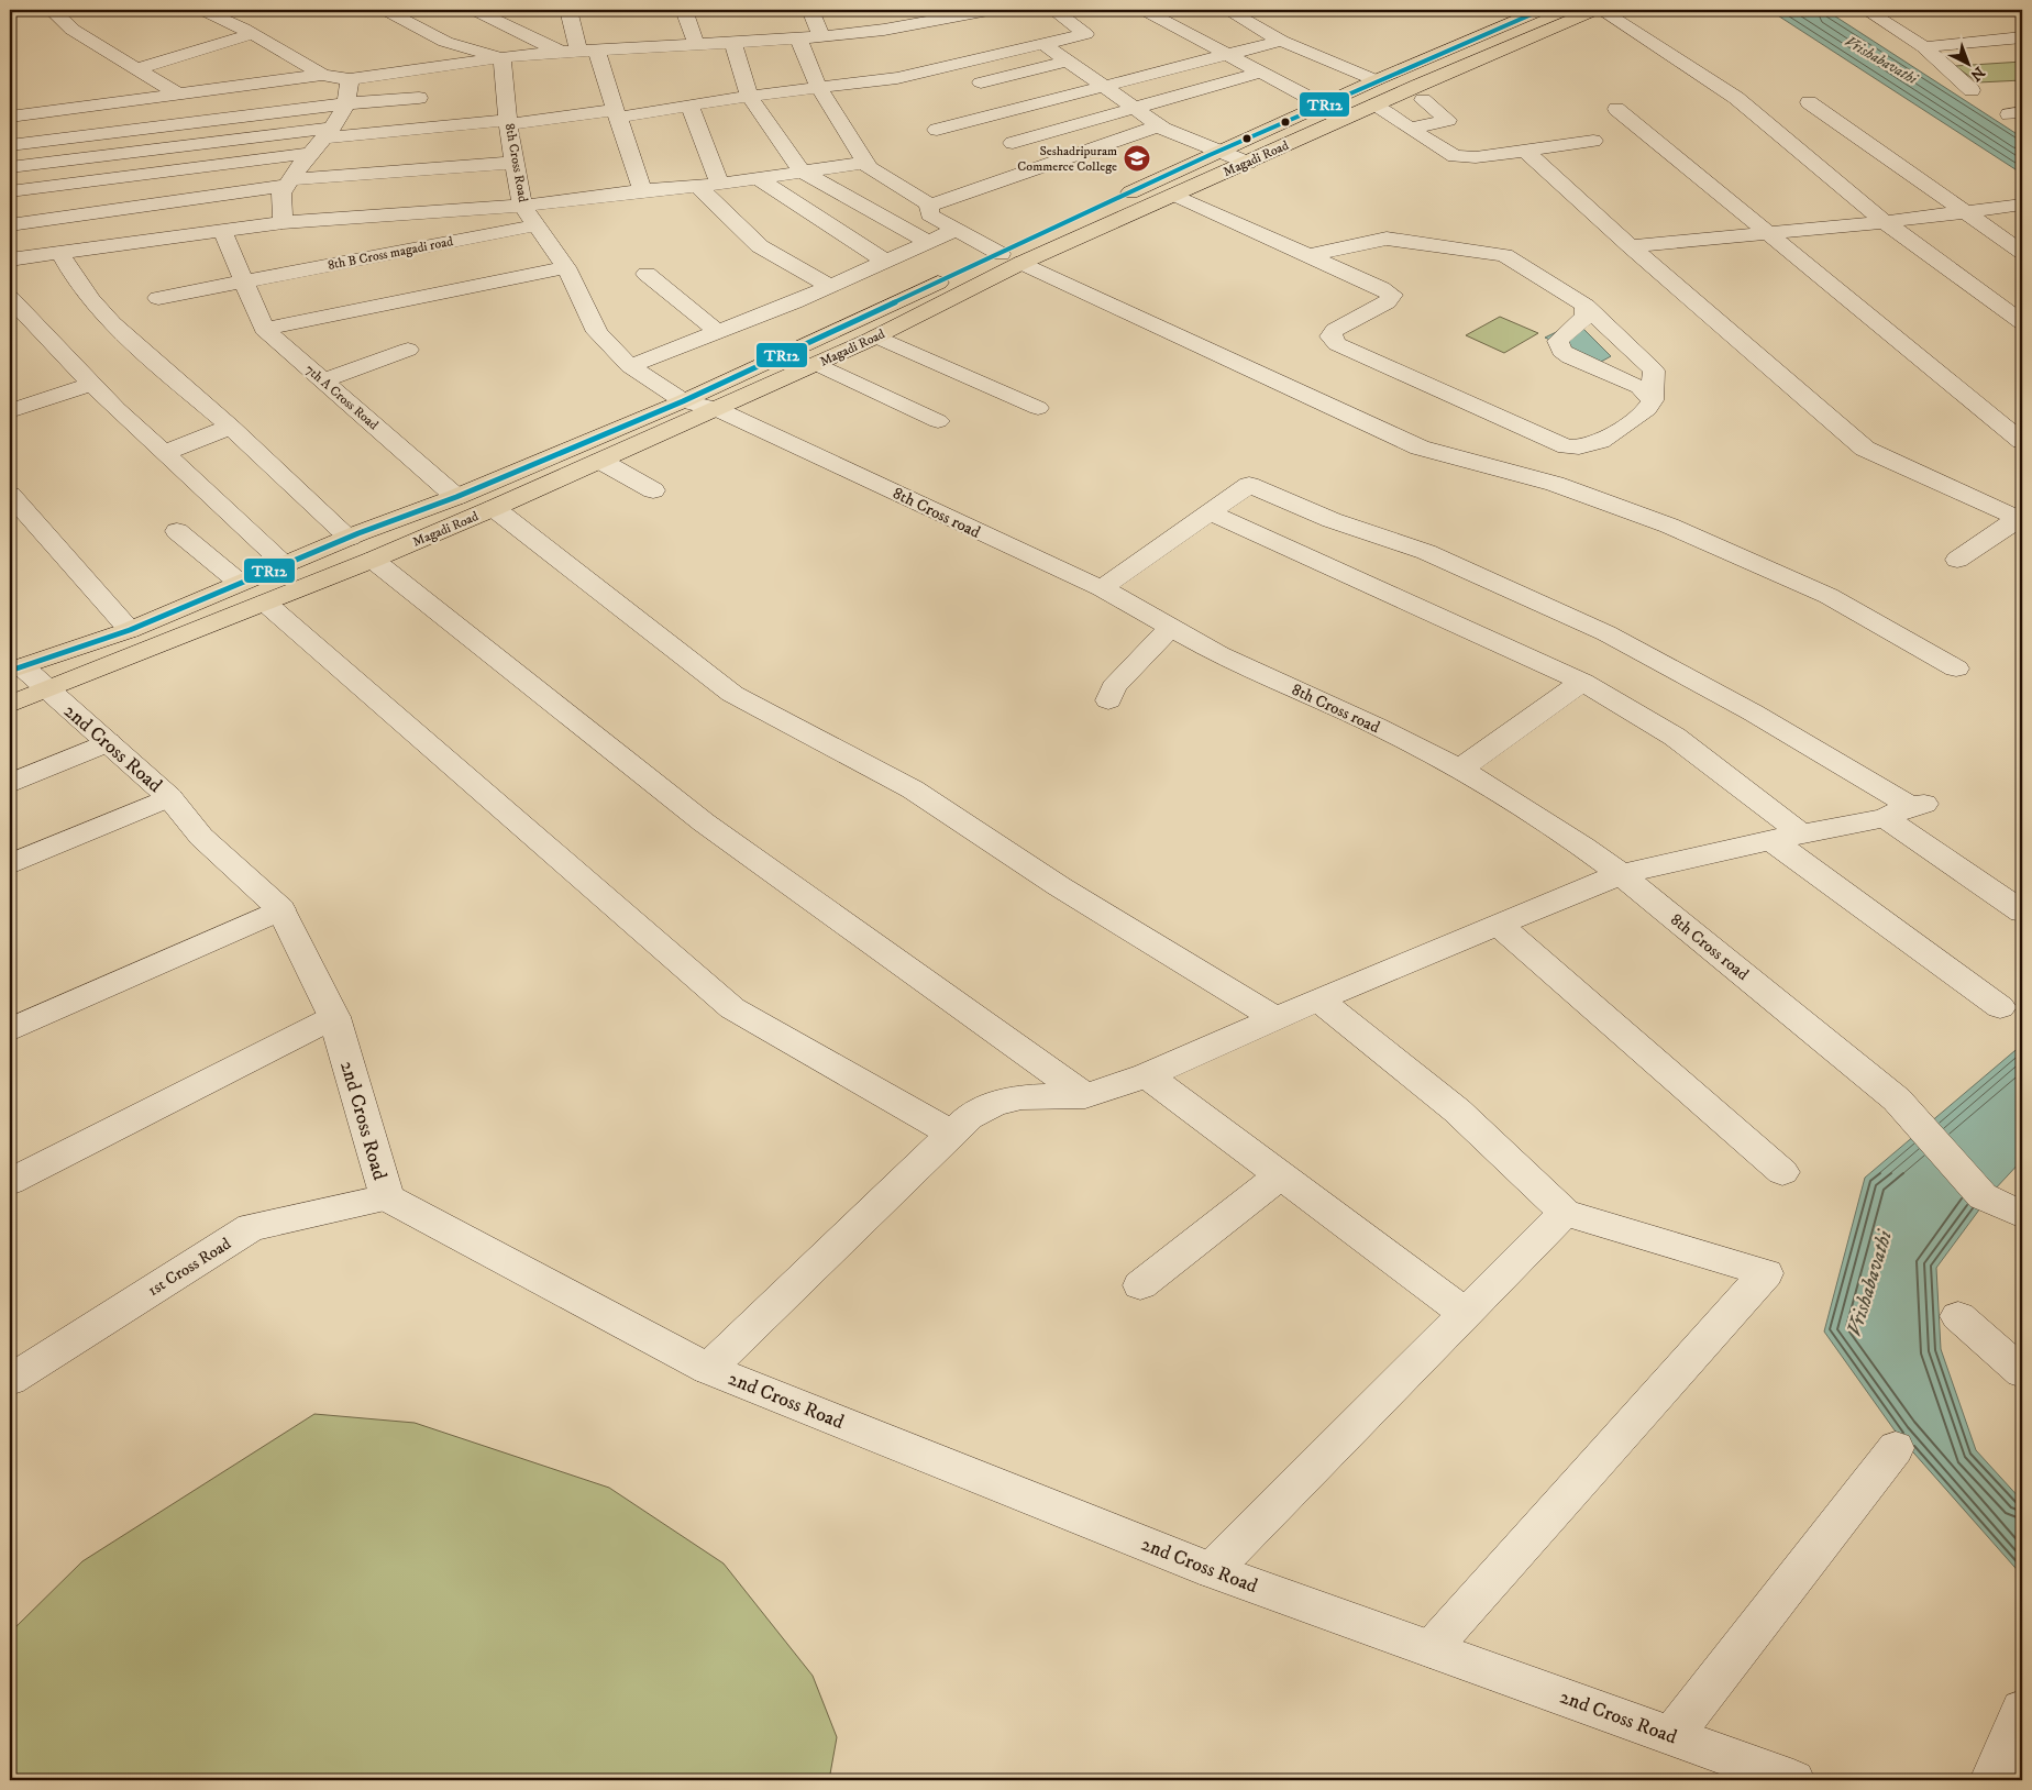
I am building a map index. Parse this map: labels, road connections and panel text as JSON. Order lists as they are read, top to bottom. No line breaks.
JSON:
{"streets":{"main road":["Magadi Road"],"street":["8th Cross Road","8th B Cross magadi road","7th A Cross Road","8th Cross road","2nd Cross Road","1st Cross Road"]},"crossings":[["Magadi Road","8th Cross Road"],["Magadi Road","7th A Cross Road"],["Magadi Road","8th Cross road"],["Magadi Road","2nd Cross Road"],["8th Cross Road","8th B Cross magadi road"],["8th Cross Road","8th Cross road"],["8th B Cross magadi road","7th A Cross Road"],["2nd Cross Road","1st Cross Road"]],"water":["Vrishabavathi"],"places":{"school or university":["Seshadripuram Commerce College"]},"lines":["transit line TR12"],"north":"bottom right"}
